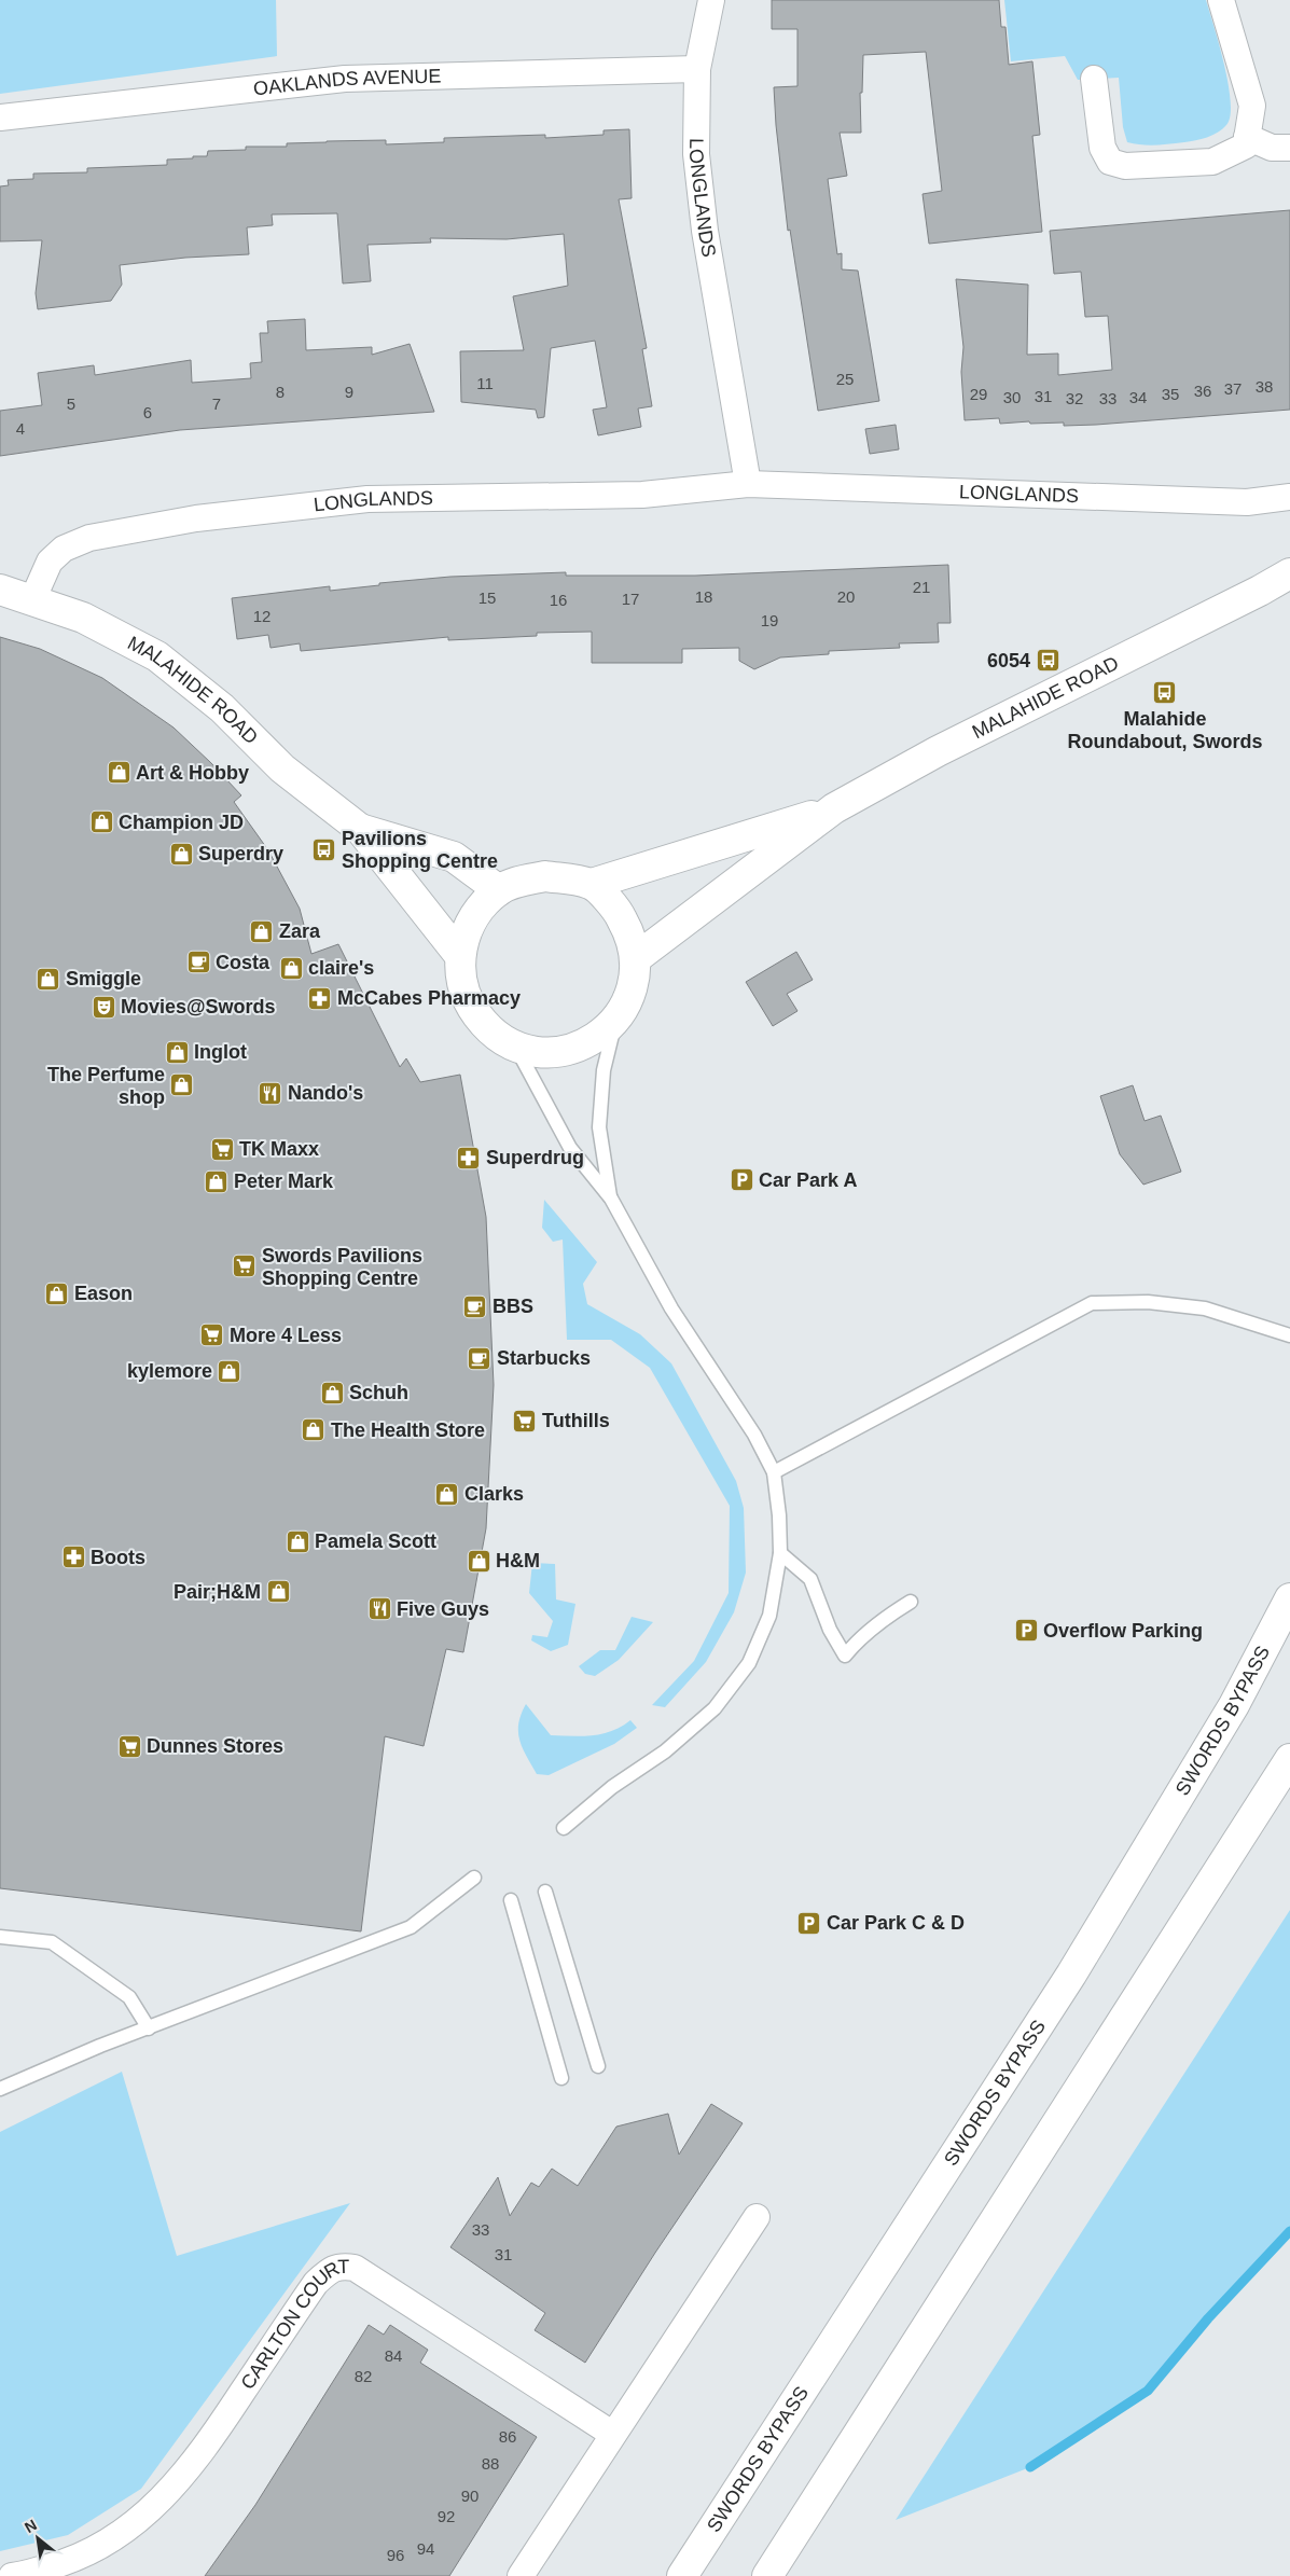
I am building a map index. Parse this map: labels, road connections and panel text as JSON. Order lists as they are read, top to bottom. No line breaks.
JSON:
{"streets":{"main road":["MALAHIDE ROAD","SWORDS BYPASS"],"street":["OAKLANDS AVENUE","LONGLANDS","CARLTON COURT"]},"crossings":[["OAKLANDS AVENUE","LONGLANDS"],["LONGLANDS","MALAHIDE ROAD"]],"places":{"bus stop":["6054","Malahide Roundabout, Swords","Pavilions Shopping Centre"],"shop":["Art & Hobby","Champion JD","Superdry","Zara","claire's","Smiggle","Inglot","The Perfume shop","Peter Mark","Eason","kylemore","Schuh","The Health Store","Clarks","Pamela Scott","H&M","Pair;H&M"],"cafe":["Costa","BBS","Starbucks"],"pharmacy":["McCabes Pharmacy","Superdrug","Boots"],"theatre":["Movies@Swords"],"restaurant":["Nando's","Five Guys"],"supermarket":["TK Maxx","Swords Pavilions Shopping Centre","More 4 Less","Tuthills","Dunnes Stores"],"parking":["Car Park A","Overflow Parking","Car Park C & D"]},"house_numbers":["25","11","38","37","36","8","9","29","35","31","30","34","32","33","5","7","6","4","21","18","20","15","17","16","12","19","33","31","84","82","86","88","90","92","94","96"],"north":"top left"}
